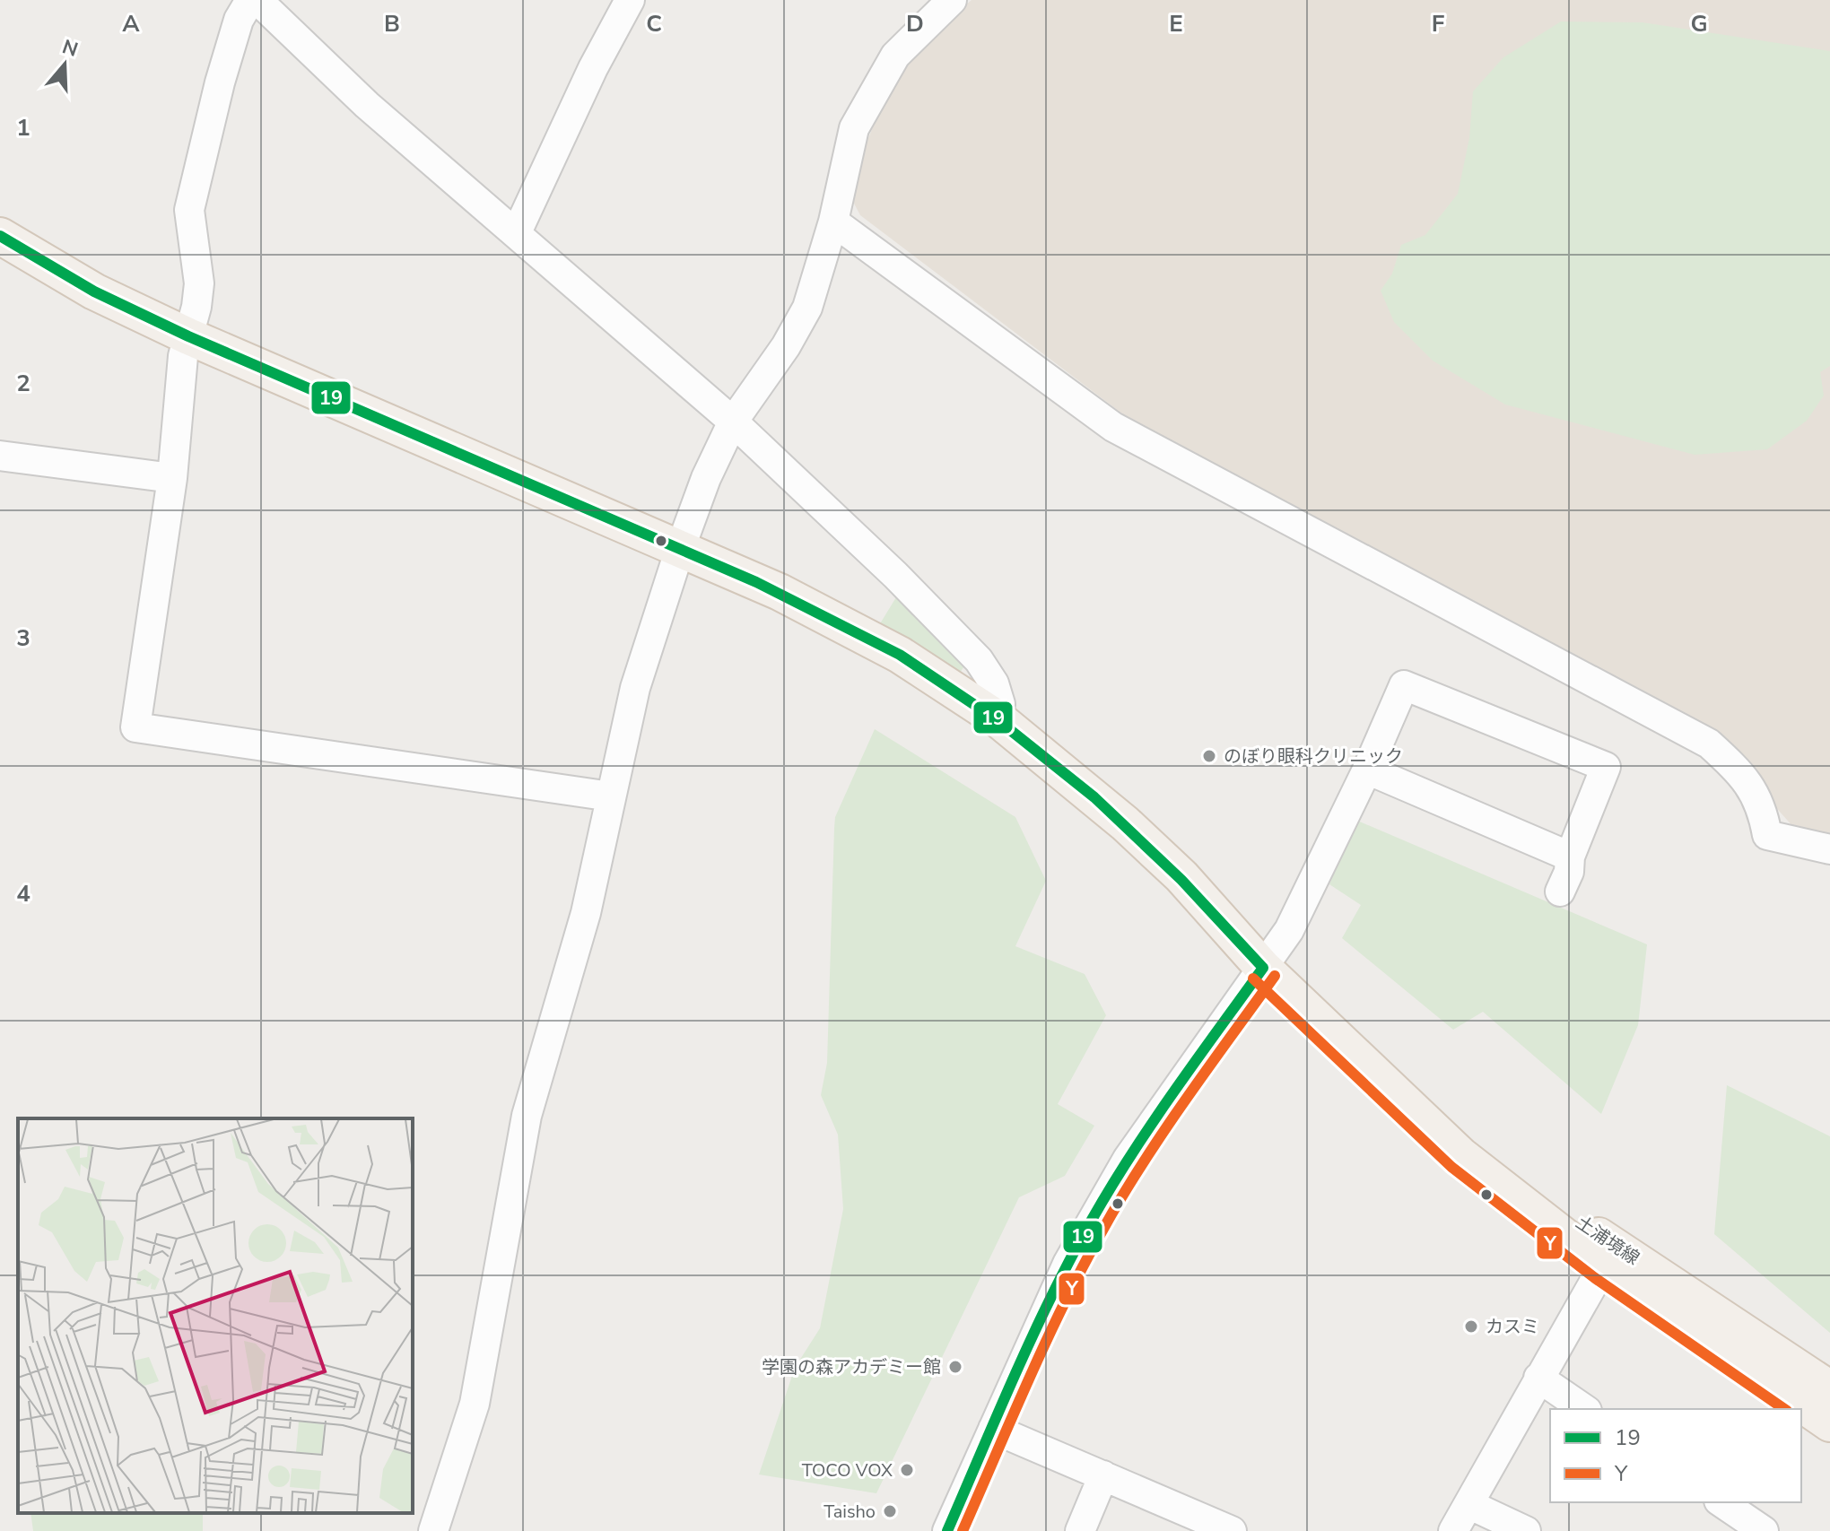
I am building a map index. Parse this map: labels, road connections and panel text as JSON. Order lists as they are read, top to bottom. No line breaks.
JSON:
{"streets":{"main road":["土浦境線"]},"places":["のぼり眼科クリニック","カスミ","学園の森アカデミー館","TOCO VOX","Taisho"],"lines":["transit line 19","transit line Y"],"legend":["19","Y"],"north":"top","grid":{"columns":["A","B","C","D","E","F","G"],"rows":["1","2","3","4"]}}
